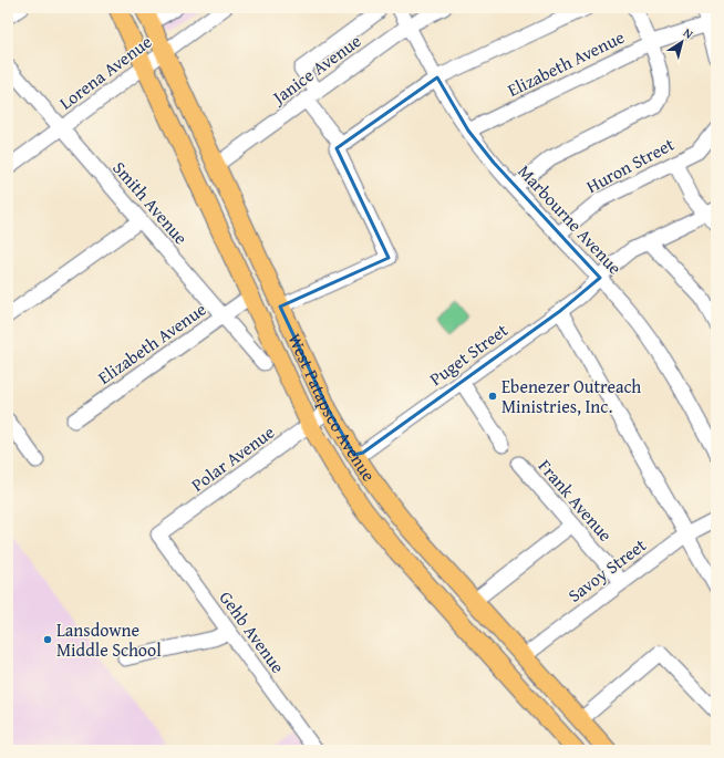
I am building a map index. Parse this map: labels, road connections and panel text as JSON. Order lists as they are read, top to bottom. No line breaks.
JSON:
{"streets":{"main road":["West Patapsco Avenue"],"street":["Elizabeth Avenue","Janice Avenue","Lorena Avenue","Huron Street","Smith Avenue","Marbourne Avenue","Puget Street","Polar Avenue","Frank Avenue","Savoy Street","Gehb Avenue"]},"crossings":[["Elizabeth Avenue","Smith Avenue"],["Elizabeth Avenue","Marbourne Avenue"],["Elizabeth Avenue","West Patapsco Avenue"],["Janice Avenue","Marbourne Avenue"],["Janice Avenue","West Patapsco Avenue"],["Lorena Avenue","Smith Avenue"],["Lorena Avenue","West Patapsco Avenue"],["Huron Street","Marbourne Avenue"],["Marbourne Avenue","Puget Street"],["Puget Street","West Patapsco Avenue"],["West Patapsco Avenue","Polar Avenue"],["West Patapsco Avenue","Savoy Street"],["Polar Avenue","Gehb Avenue"],["Frank Avenue","Savoy Street"]],"places":["Ebenezer Outreach Ministries, Inc.","Lansdowne Middle School"],"north":"top right"}
